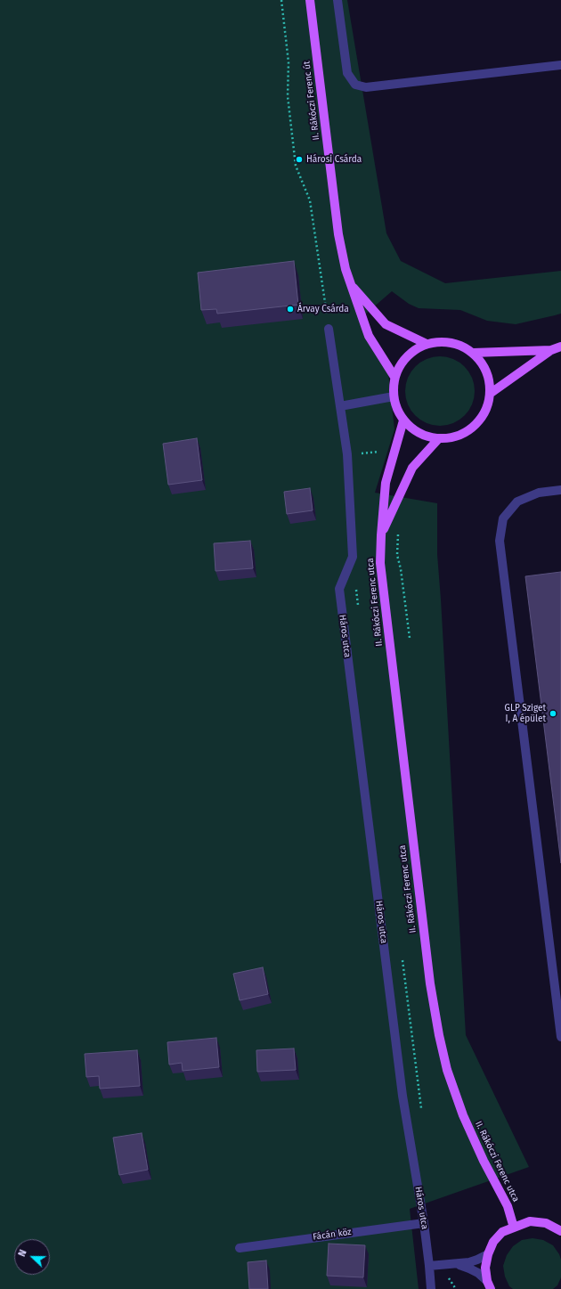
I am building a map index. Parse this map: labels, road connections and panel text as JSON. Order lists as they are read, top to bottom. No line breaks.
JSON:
{"streets":{"main road":["II. Rákóczi Ferenc út","II. Rákóczi Ferenc utca"],"street":["Háros utca","Fácán köz"]},"crossings":[["Háros utca","Fácán köz"]],"places":["Hárosi Csárda","Árvay Csárda","GLP Sziget I, A épület"],"north":"left"}
